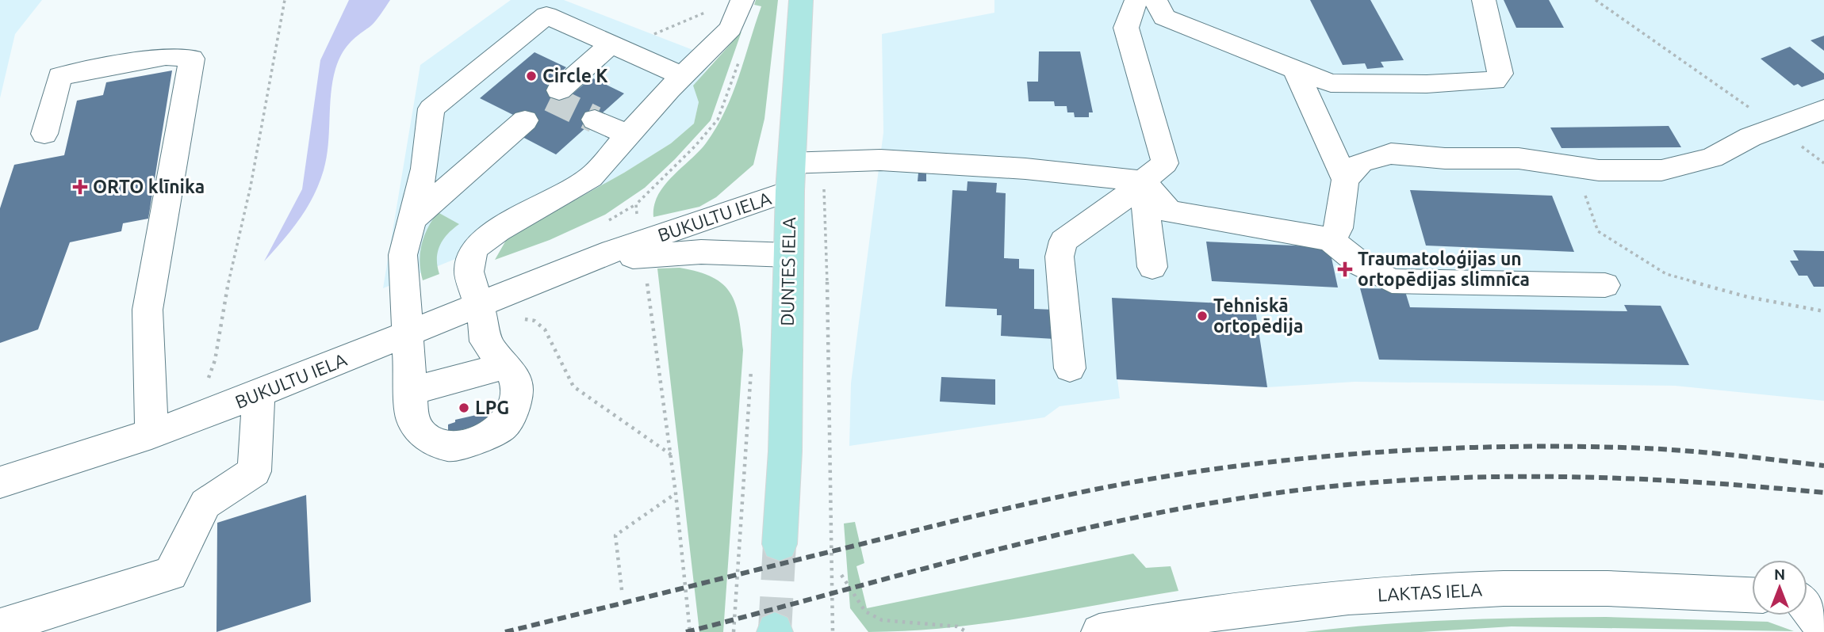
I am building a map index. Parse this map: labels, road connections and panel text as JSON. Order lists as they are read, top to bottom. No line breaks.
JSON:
{"streets":{"main road":["DUNTES IELA"],"street":["BUKULTU IELA","LAKTAS IELA"]},"crossings":[["BUKULTU IELA","DUNTES IELA"]],"places":{"other":["Circle K","Tehniskā ortopēdija","LPG"],"health":["ORTO klīnika","Traumatoloģijas un ortopēdijas slimnīca"]},"north":"top"}
